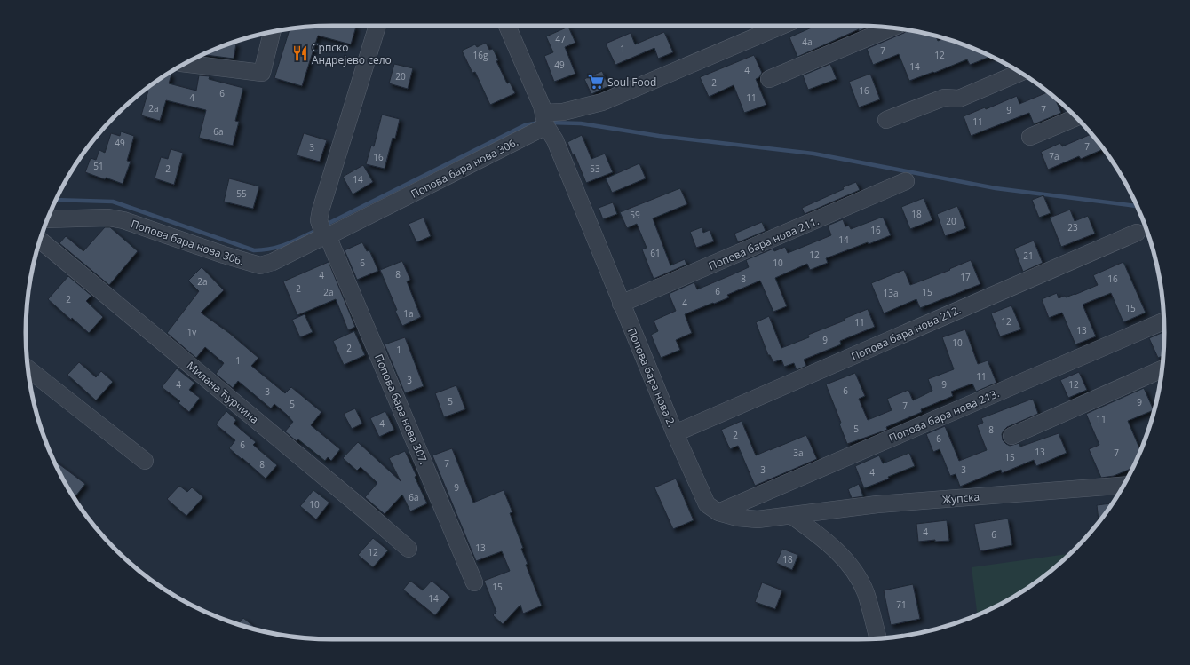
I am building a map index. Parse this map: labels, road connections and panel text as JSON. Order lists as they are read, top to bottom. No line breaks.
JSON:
{"streets":{"street":["Попова бара нова 306.","Попова бара нова 211.","Попова бара нова 212.","Попова бара нова 2.","Милана Ћурчина","Попова бара нова 307.","Попова бара нова 213.","Жупска"]},"crossings":[["Попова бара нова 306.","Попова бара нова 2."],["Попова бара нова 306.","Попова бара нова 307."],["Попова бара нова 211.","Попова бара нова 2."],["Попова бара нова 212.","Попова бара нова 2."],["Попова бара нова 2.","Попова бара нова 213."],["Попова бара нова 2.","Жупска"]],"places":{"restaurant":["Српско Андрејево село"],"supermarket":["Soul Food"]},"house_numbers":["47","4a","1","7","16g","12","49","14","4","20","2","16","6","4","11","2a","7","9","11","6a","49","7","3","7a","16","51","2","53","14","55","18","59","20","23","16","14","61","12","21","6","10","8","4","17","8","16","2a","2","6","2a","15","13a","2","4","15","1a","12","11","13","1v","9","10","2","1","1","11","3","4","9","12","6","3","5","9","5","7","11","4","5","8","2","6","6","13","3a","7","15","7","8","3","3","4","9","6a","10","4","6","13","12","18","15","14","71"]}
